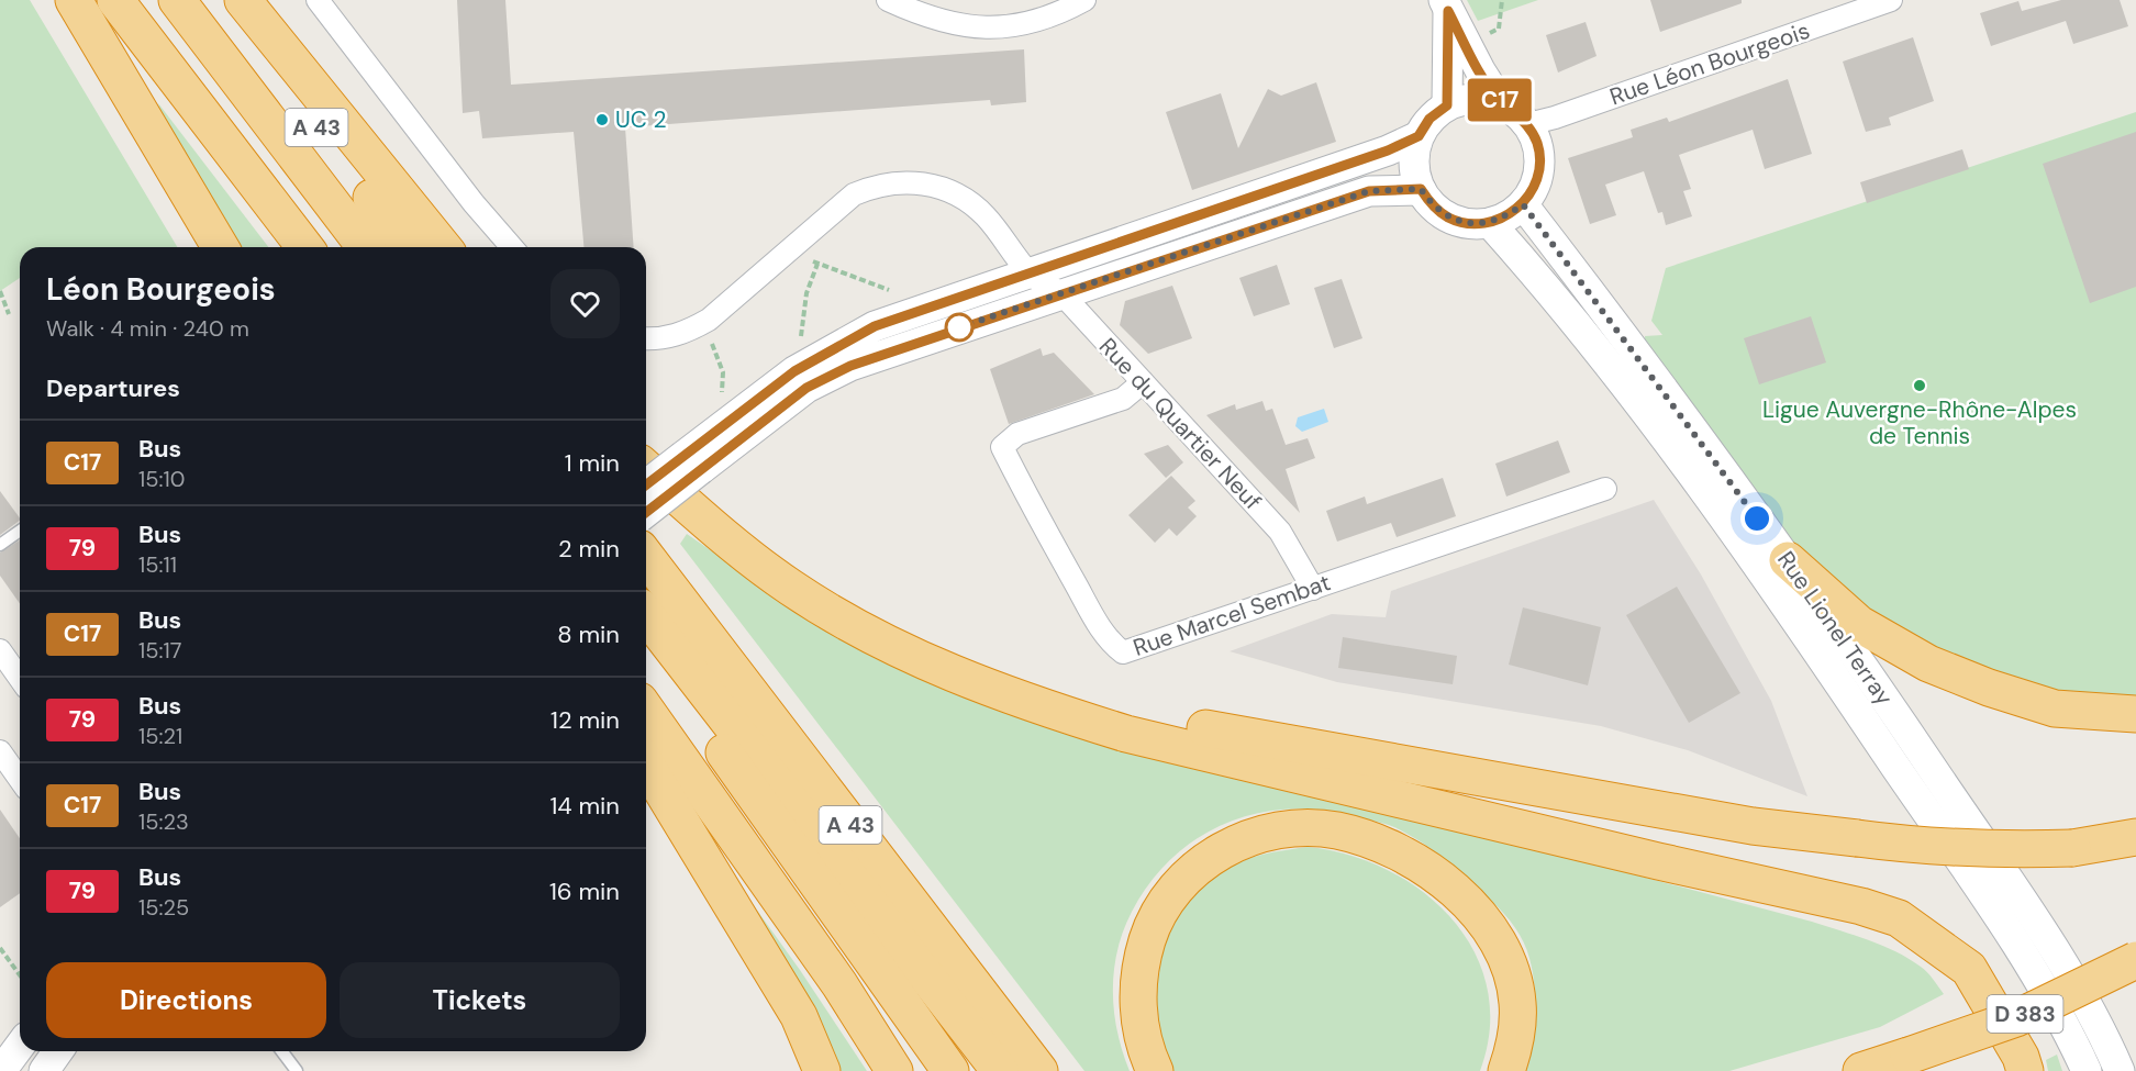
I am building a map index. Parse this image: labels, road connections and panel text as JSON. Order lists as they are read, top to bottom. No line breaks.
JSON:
{"streets":{"highway":["A 43","D 383"],"main road":["Rue Lionel Terray"],"street":["Rue Léon Bourgeois","Rue du Quartier Neuf","Rue Marcel Sembat"]},"crossings":[["Rue Léon Bourgeois","Rue Lionel Terray"],["Rue du Quartier Neuf","Rue Marcel Sembat"]],"places":["UC 2","Ligue Auvergne-Rhône-Alpes de Tennis"],"lines":["bus line C17"],"page":{"on_map":"C17","heading":[["Léon Bourgeois","Walk · 4 min · 240 m"],"Departures"],"list":[{"mark":"C17","name":"Bus","note":"15:10","value":"1 min"},{"mark":"79","name":"Bus","note":"15:11","value":"2 min"},{"mark":"C17","name":"Bus","note":"15:17","value":"8 min"},{"mark":"79","name":"Bus","note":"15:21","value":"12 min"},{"mark":"C17","name":"Bus","note":"15:23","value":"14 min"},{"mark":"79","name":"Bus","note":"15:25","value":"16 min"}],"buttons":["Directions","Tickets"]}}
